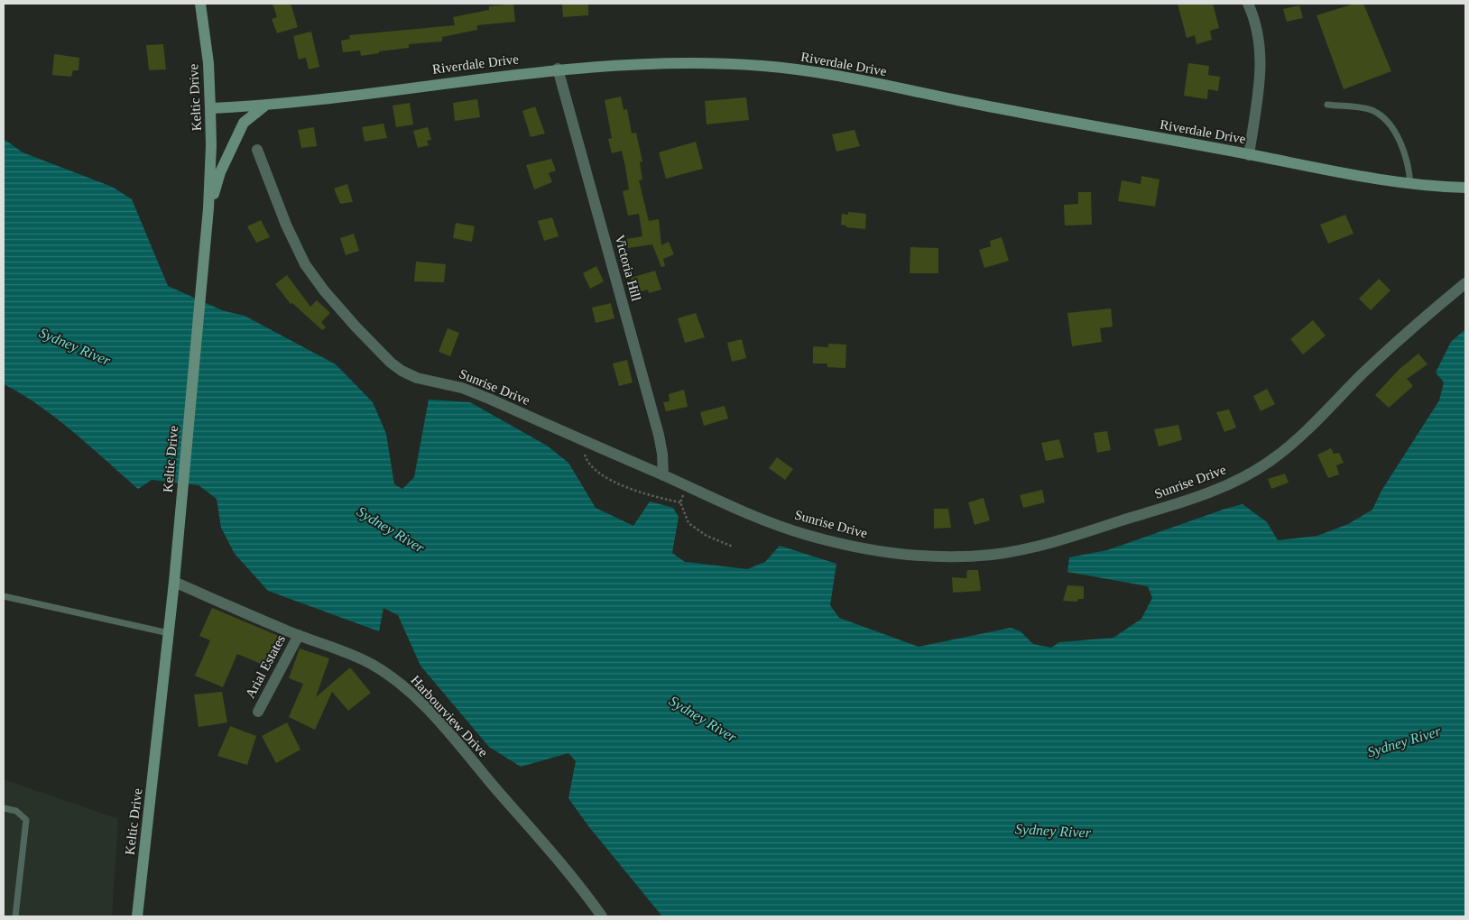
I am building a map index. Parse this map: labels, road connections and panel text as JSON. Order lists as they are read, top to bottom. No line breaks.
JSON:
{"streets":{"main road":["Riverdale Drive","Keltic Drive"],"street":["Victoria Hill","Sunrise Drive","Arial Estates","Harbourview Drive"]},"crossings":[["Riverdale Drive","Keltic Drive"],["Riverdale Drive","Victoria Hill"],["Keltic Drive","Harbourview Drive"],["Victoria Hill","Sunrise Drive"],["Arial Estates","Harbourview Drive"]],"water":["Sydney River"]}
